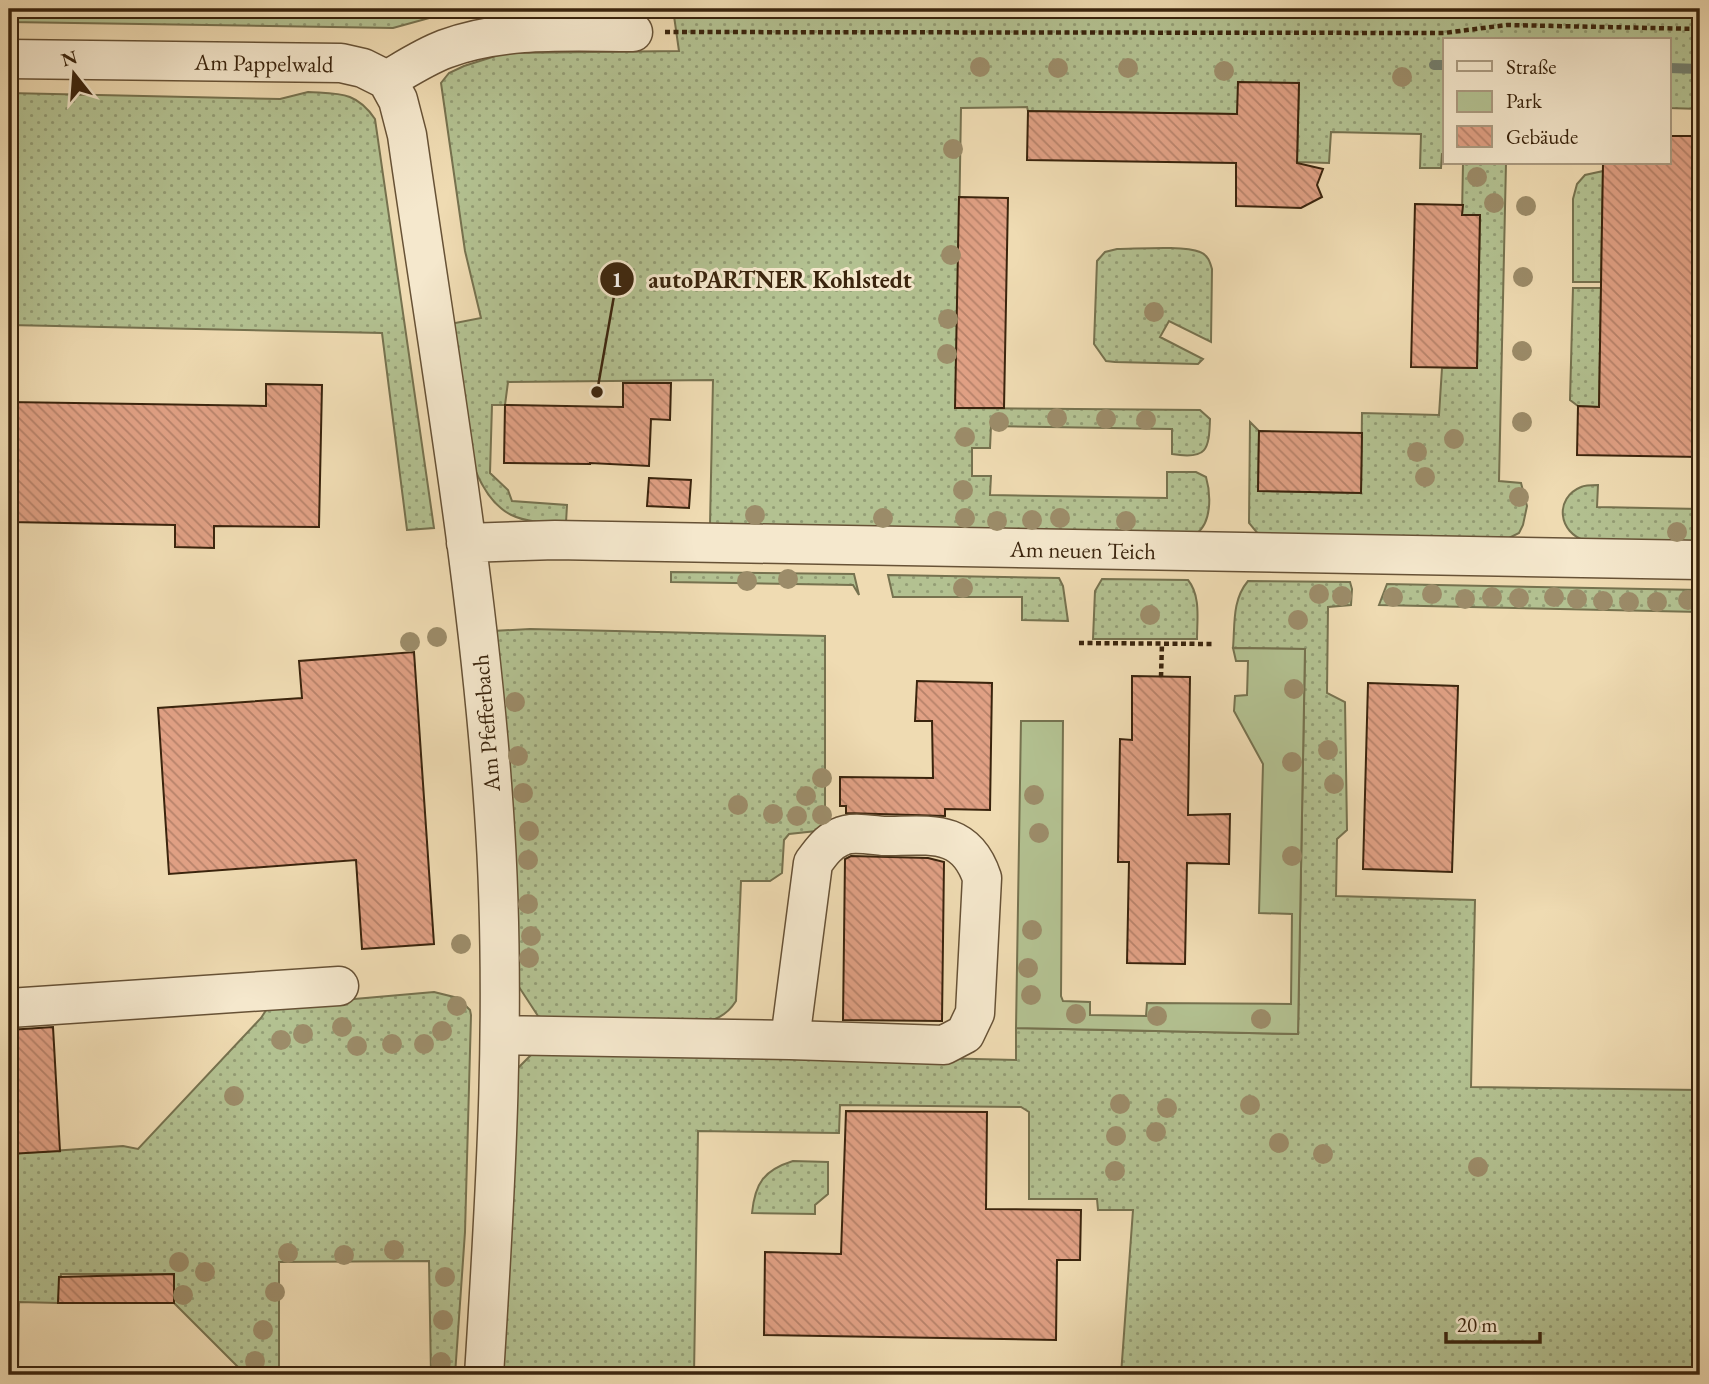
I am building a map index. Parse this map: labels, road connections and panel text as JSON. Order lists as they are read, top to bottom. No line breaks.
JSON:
{"streets":{"street":["Am Pappelwald","Am neuen Teich","Am Pfefferbach"]},"crossings":[["Am Pappelwald","Am Pfefferbach"],["Am neuen Teich","Am Pfefferbach"]],"places":["autoPARTNER Kohlstedt"],"legend":["Straße","Park","Gebäude"],"scale_bar":"20 m","north":"top"}
